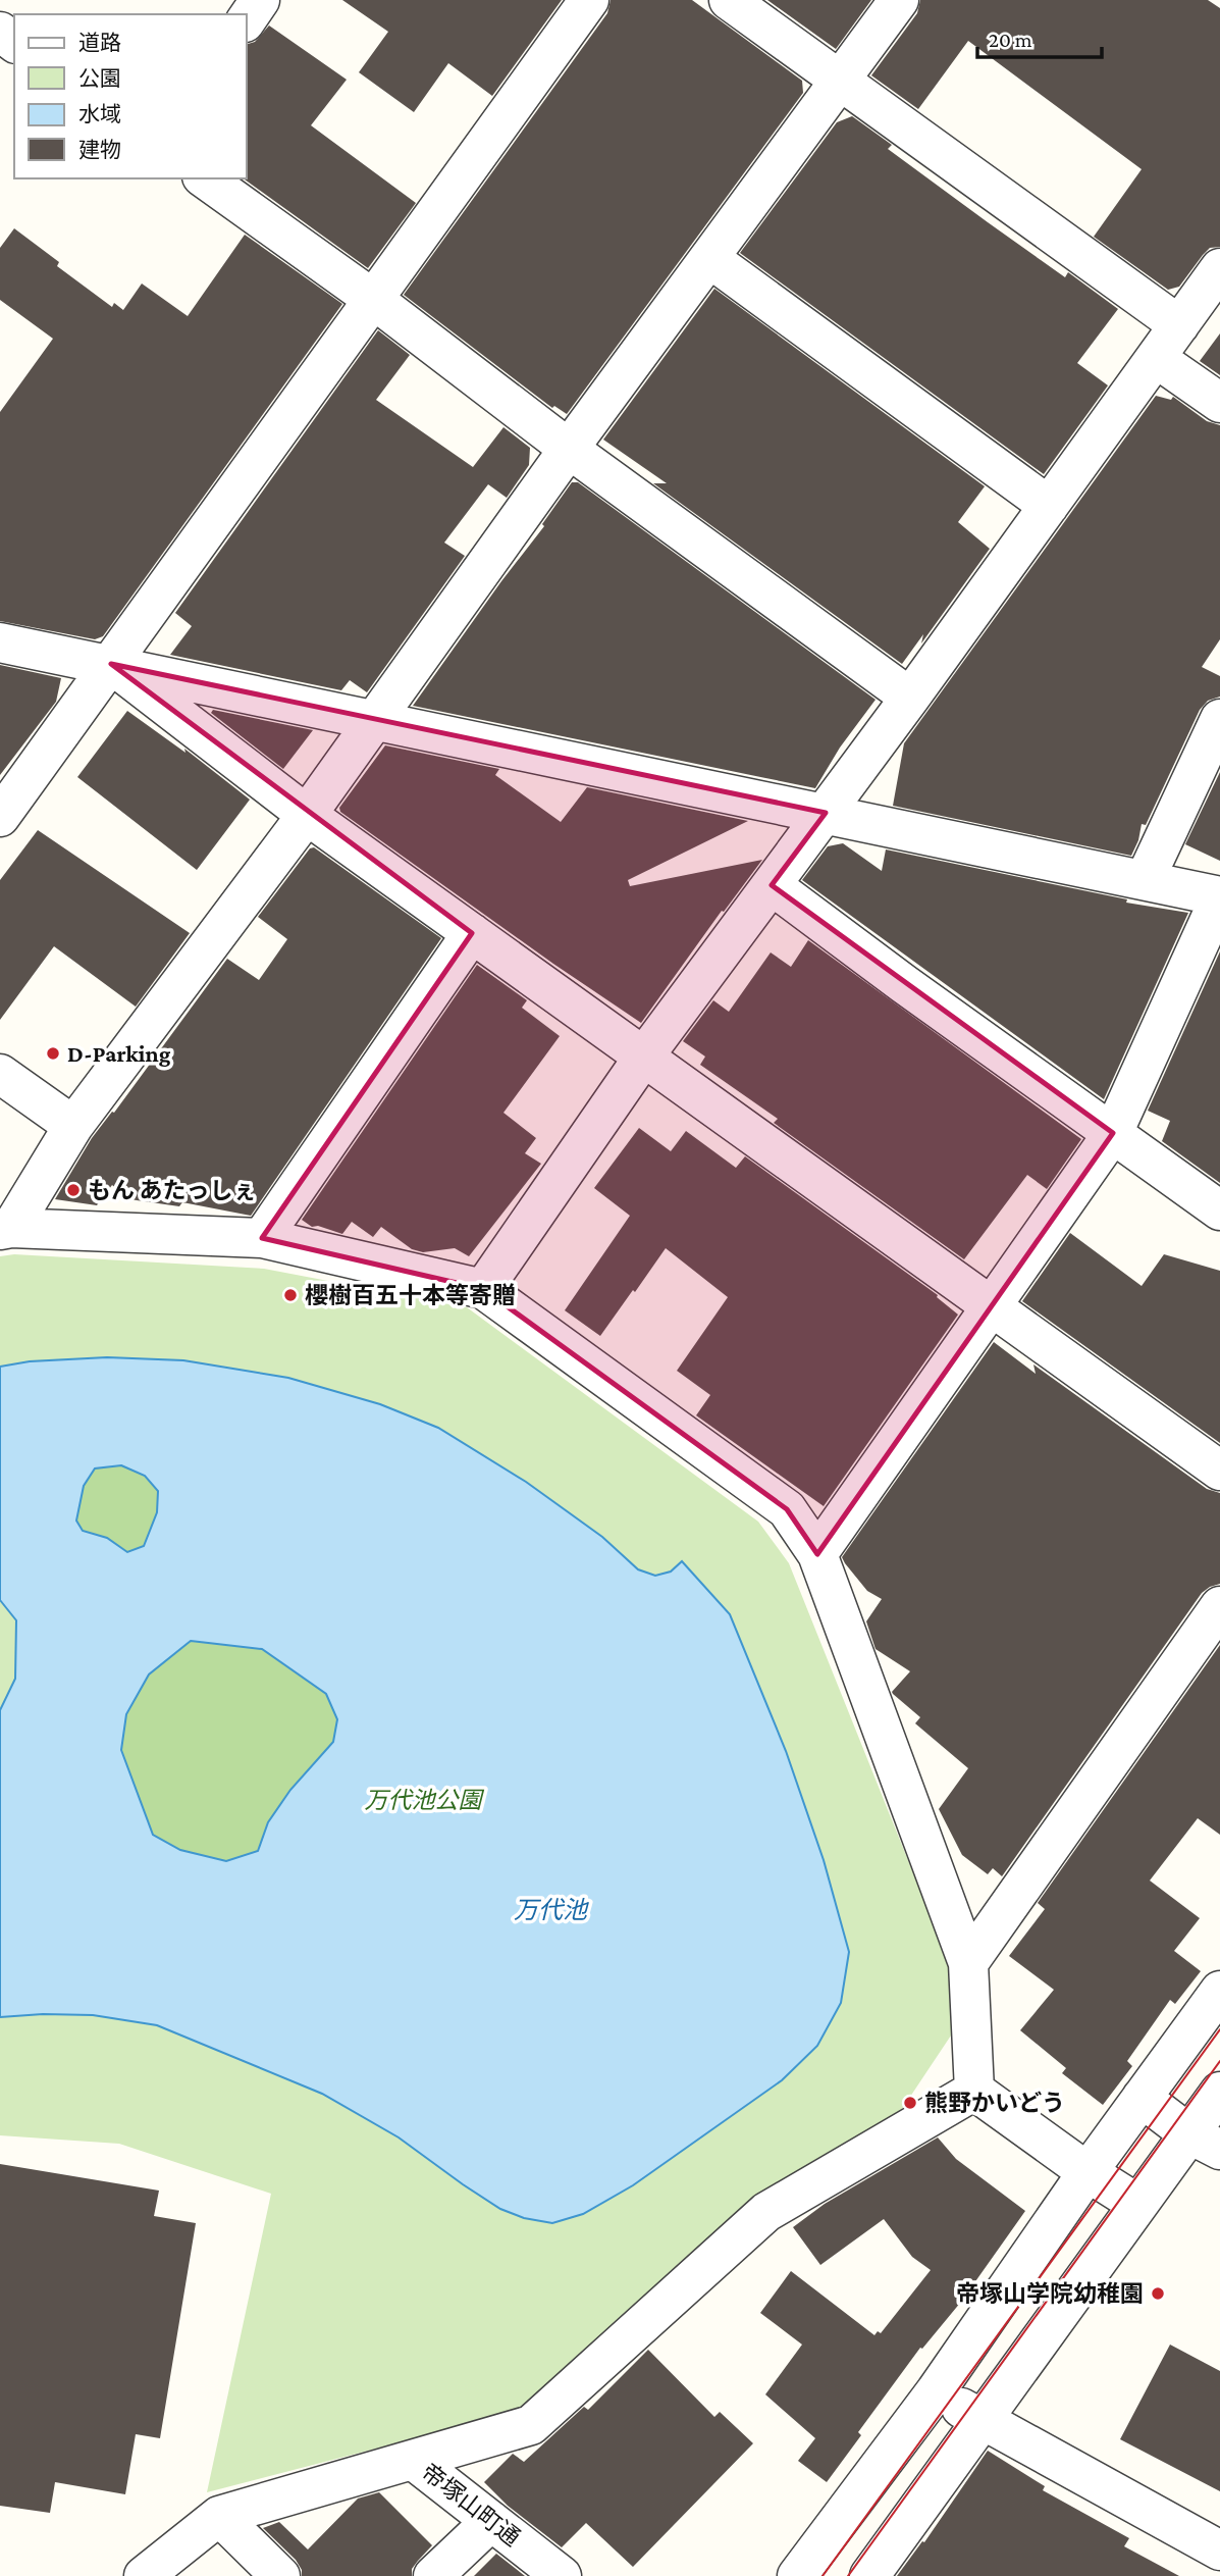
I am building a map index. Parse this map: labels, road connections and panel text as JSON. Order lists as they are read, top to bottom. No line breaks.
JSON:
{"streets":{"street":["帝塚山町通"]},"water":["万代池"],"parks":["万代池公園"],"places":["D-Parking","もん あたっしぇ","櫻樹百五十本等寄贈","熊野かいどう","帝塚山学院幼稚園"],"legend":["道路","公園","水域","建物"],"scale_bar":"20 m"}
